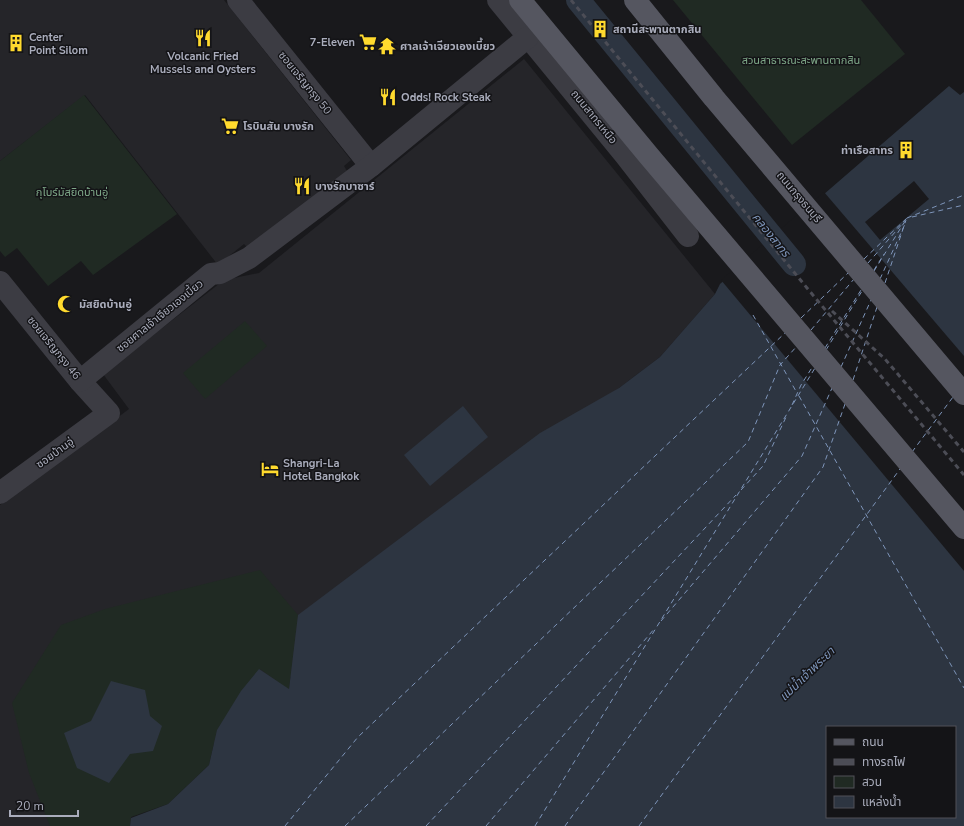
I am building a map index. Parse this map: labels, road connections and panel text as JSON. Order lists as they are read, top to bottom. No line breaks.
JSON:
{"streets":{"main road":["ถนนกรุงธนบุรี"],"street":["ซอยเจริญกรุง 50","ถนนสาทรเหนือ","ซอยศาลเจ้าเจียวเองเบี้ยว","ซอยเจริญกรุง 46","ซอยบ้านอู่"]},"crossings":[["ซอยเจริญกรุง 50","ซอยศาลเจ้าเจียวเองเบี้ยว"],["ถนนสาทรเหนือ","ซอยศาลเจ้าเจียวเองเบี้ยว"],["ซอยศาลเจ้าเจียวเองเบี้ยว","ซอยเจริญกรุง 46"],["ซอยเจริญกรุง 46","ซอยบ้านอู่"]],"water":["คลองสาทร","แม่น้ำเจ้าพระยา"],"parks":["สวนสาธารณะสะพานตากสิน","กุโบร์มัสยิดบ้านอู่"],"places":{"building":["สถานีสะพานตากสิน","Center Point Silom","ท่าเรือสาทร"],"restaurant":["Volcanic Fried Mussels and Oysters","Odds! Rock Steak","บางรักบาซาร์"],"supermarket":["7-Eleven","โรบินสัน บางรัก"],"temple":["ศาลเจ้าเจียวเองเบี้ยว"],"mosque":["มัสยิดบ้านอู่"],"hotel":["Shangri-La Hotel Bangkok"]},"legend":["ถนน","ทางรถไฟ","สวน","แหล่งน้ำ"],"scale_bar":"20 m"}
